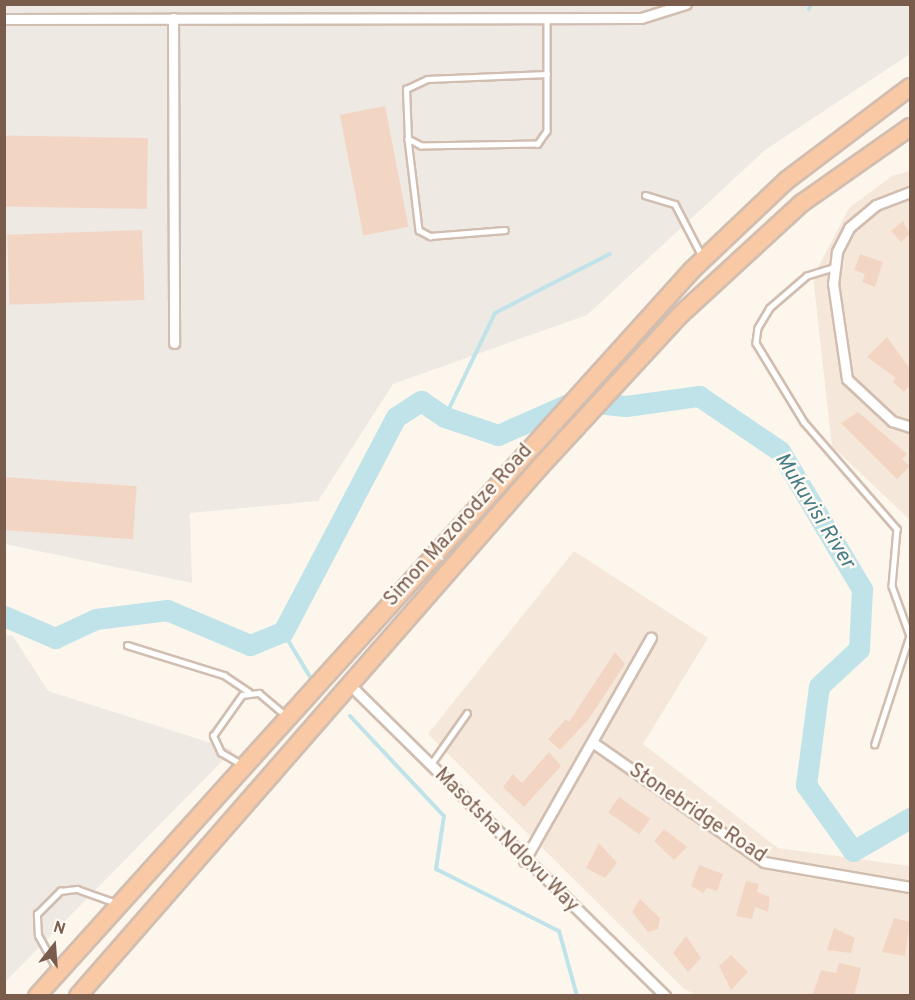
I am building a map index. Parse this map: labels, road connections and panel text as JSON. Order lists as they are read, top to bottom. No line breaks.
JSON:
{"streets":{"highway":["Simon Mazorodze Road"],"street":["Stonebridge Road","Masotsha Ndlovu Way"]},"crossings":[["Simon Mazorodze Road","Masotsha Ndlovu Way"]],"water":["Mukuvisi River"],"north":"top"}
